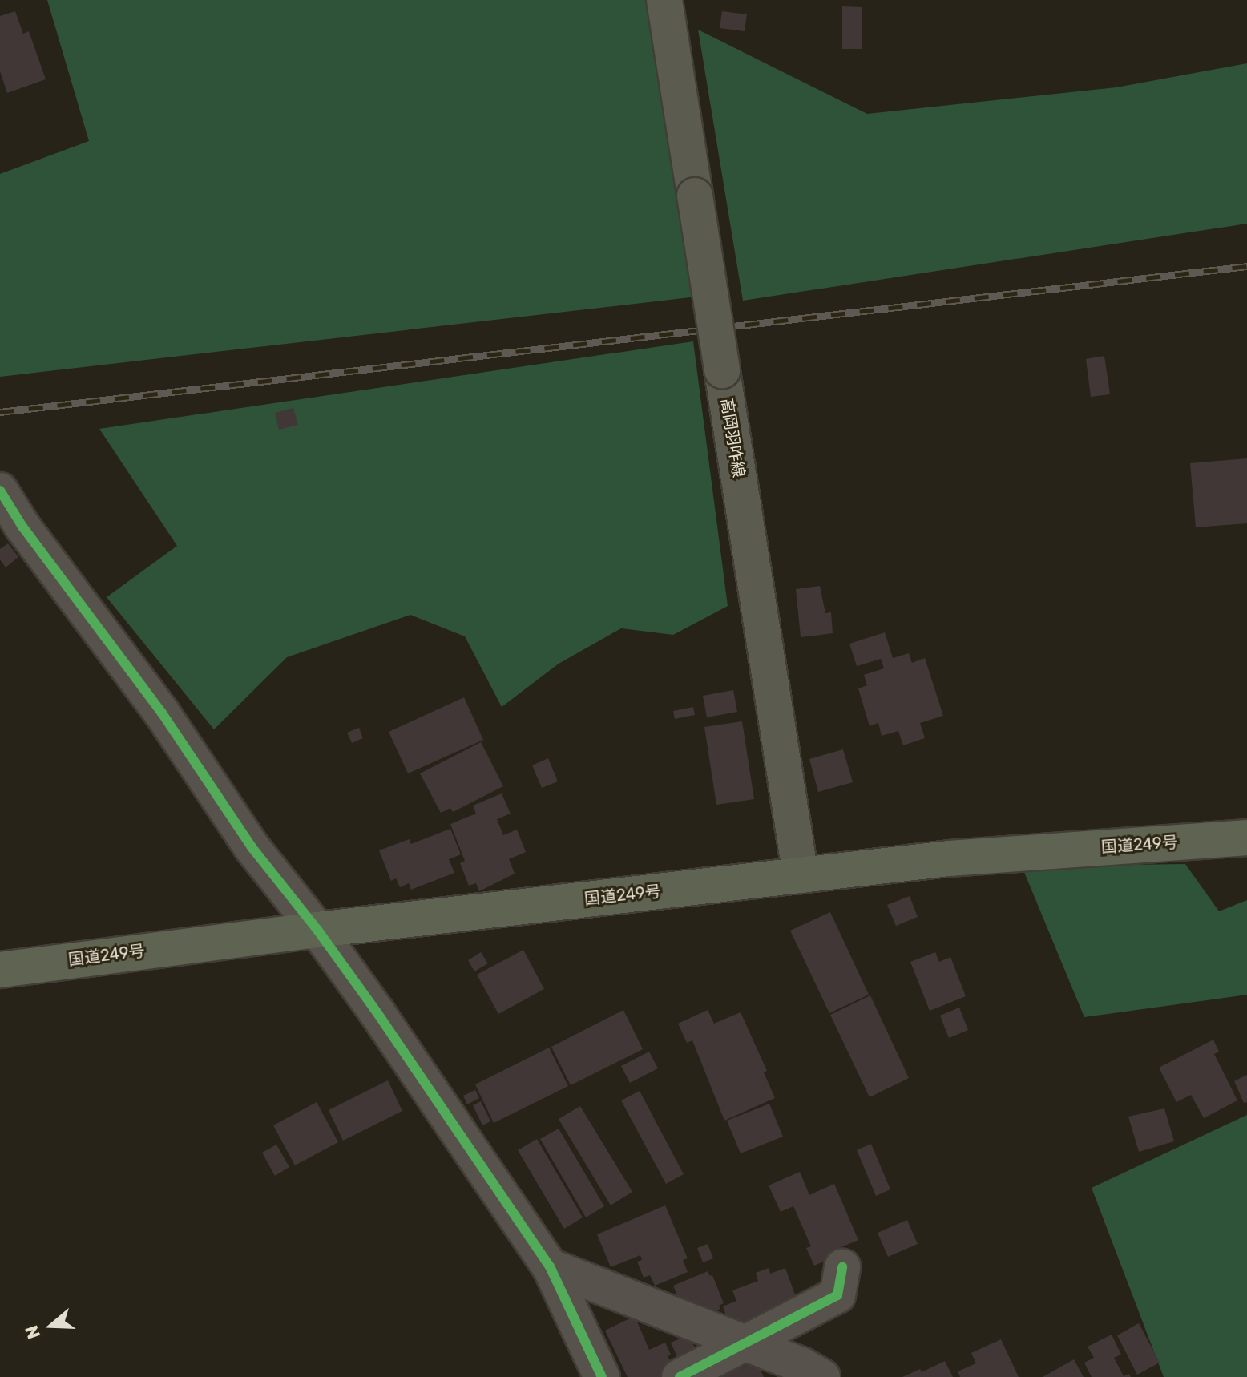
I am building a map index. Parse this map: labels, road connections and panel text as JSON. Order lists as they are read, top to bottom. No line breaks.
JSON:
{"streets":{"highway":["国道249号"],"main road":["高岡羽咋線"]},"crossings":[["高岡羽咋線","国道249号"]],"north":"left"}
